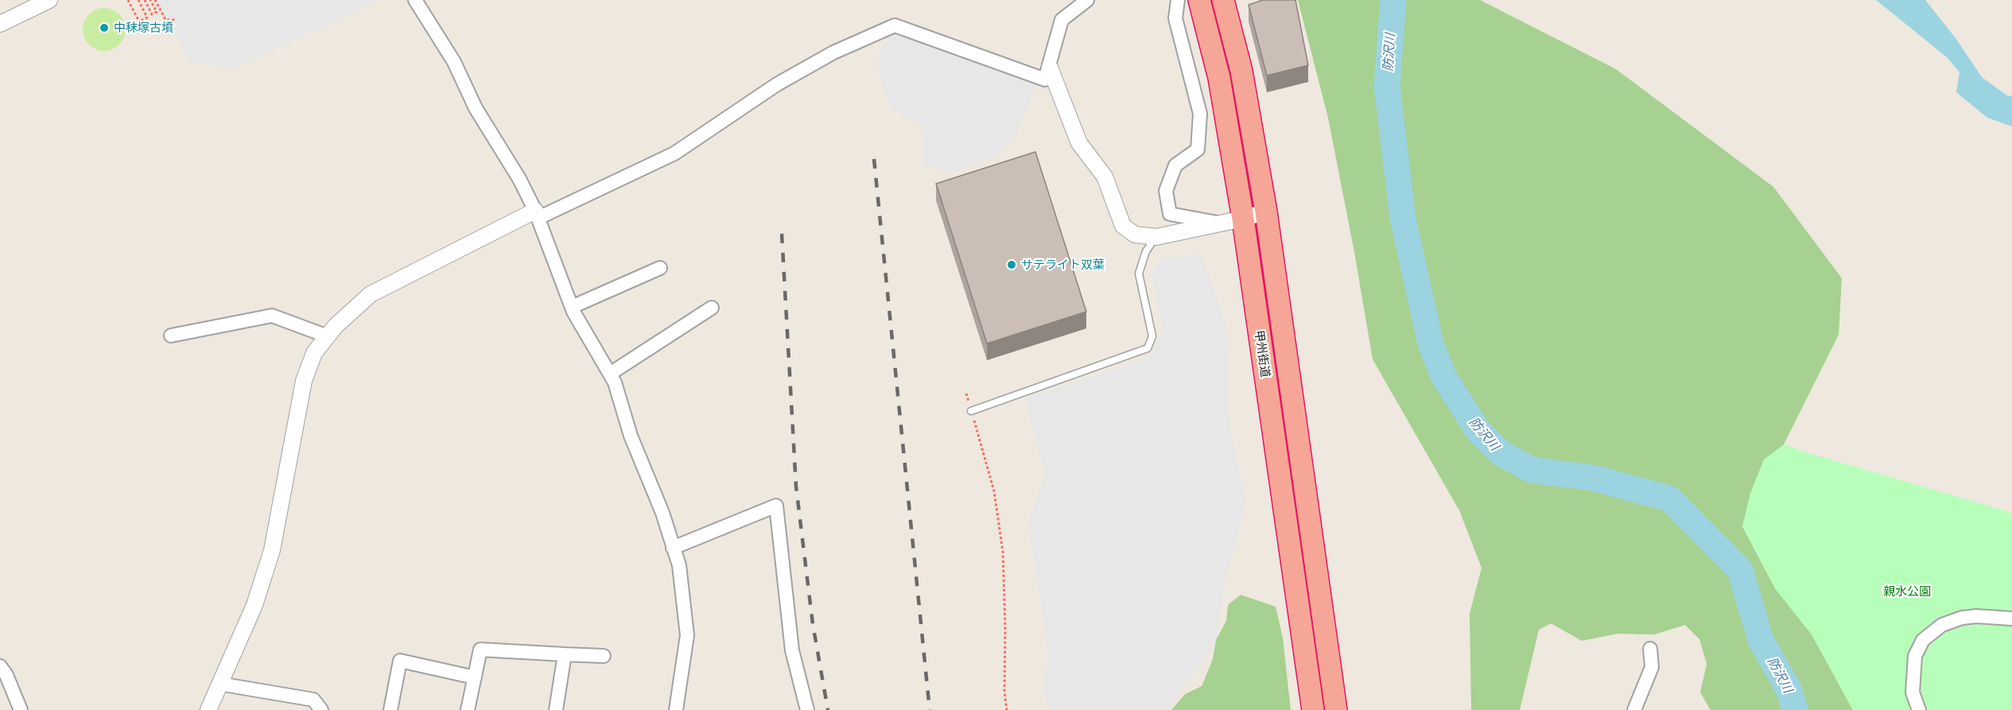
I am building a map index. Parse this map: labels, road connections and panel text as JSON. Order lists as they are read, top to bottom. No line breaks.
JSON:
{"streets":{"highway":["甲州街道"]},"water":["防沢川"],"parks":["親水公園"],"places":["中秣塚古墳","サテライト双葉"]}
